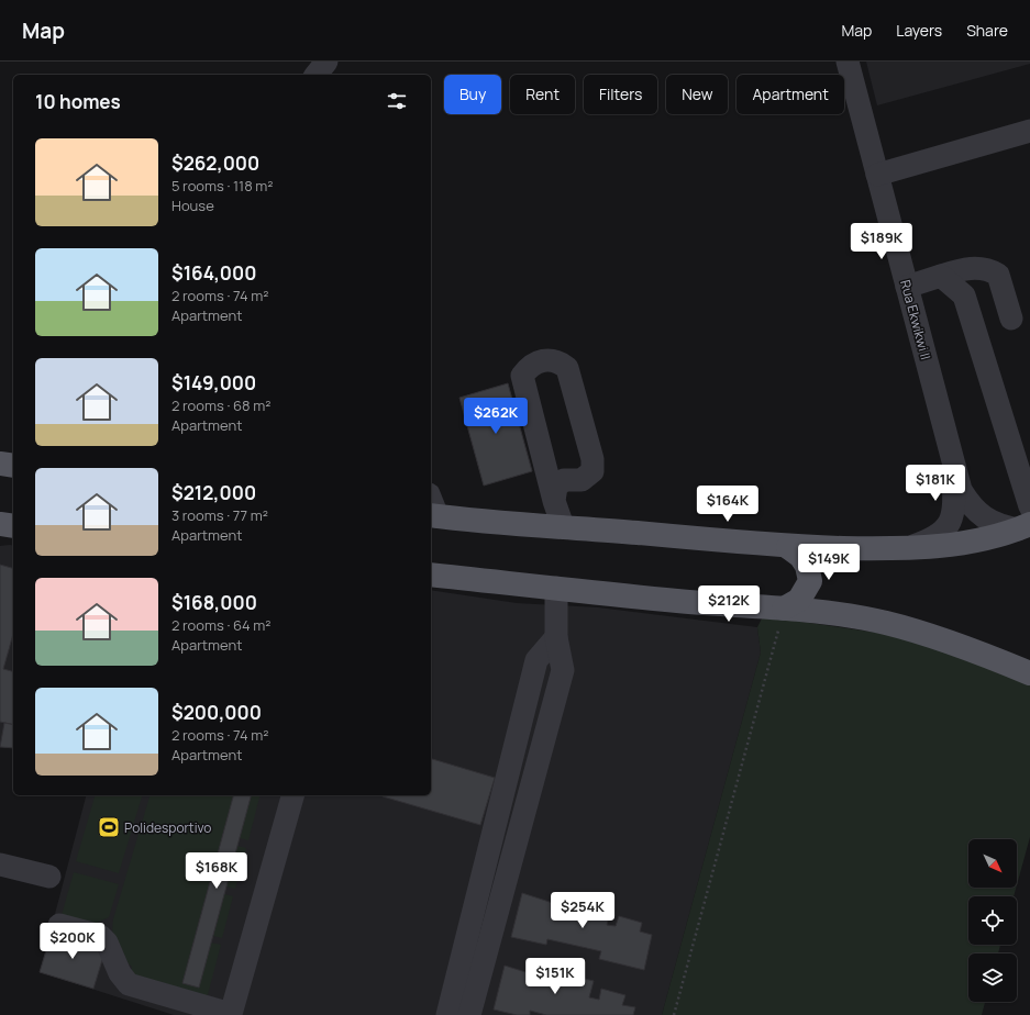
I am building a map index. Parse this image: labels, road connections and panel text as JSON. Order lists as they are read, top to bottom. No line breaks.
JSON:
{"streets":{"street":["Rua Ekwikwi II"]},"places":{"sports":["Polidesportivo"]},"north":"bottom right","page":{"header":"Map","nav":["Map","Layers","Share"],"chip":["Buy","Rent","Filters","New","Apartment"],"heading":"10 homes","list":[{"name":"$262,000","note":"5 rooms · 118 m² · House"},{"name":"$164,000","note":"2 rooms · 74 m² · Apartment"},{"name":"$149,000","note":"2 rooms · 68 m² · Apartment"},{"name":"$212,000","note":"3 rooms · 77 m² · Apartment"},{"name":"$168,000","note":"2 rooms · 64 m² · Apartment"},{"name":"$200,000","note":"2 rooms · 74 m² · Apartment"}],"price":["$189K","$262K","$181K","$164K","$149K","$212K","$168K","$254K","$200K","$151K"]}}
